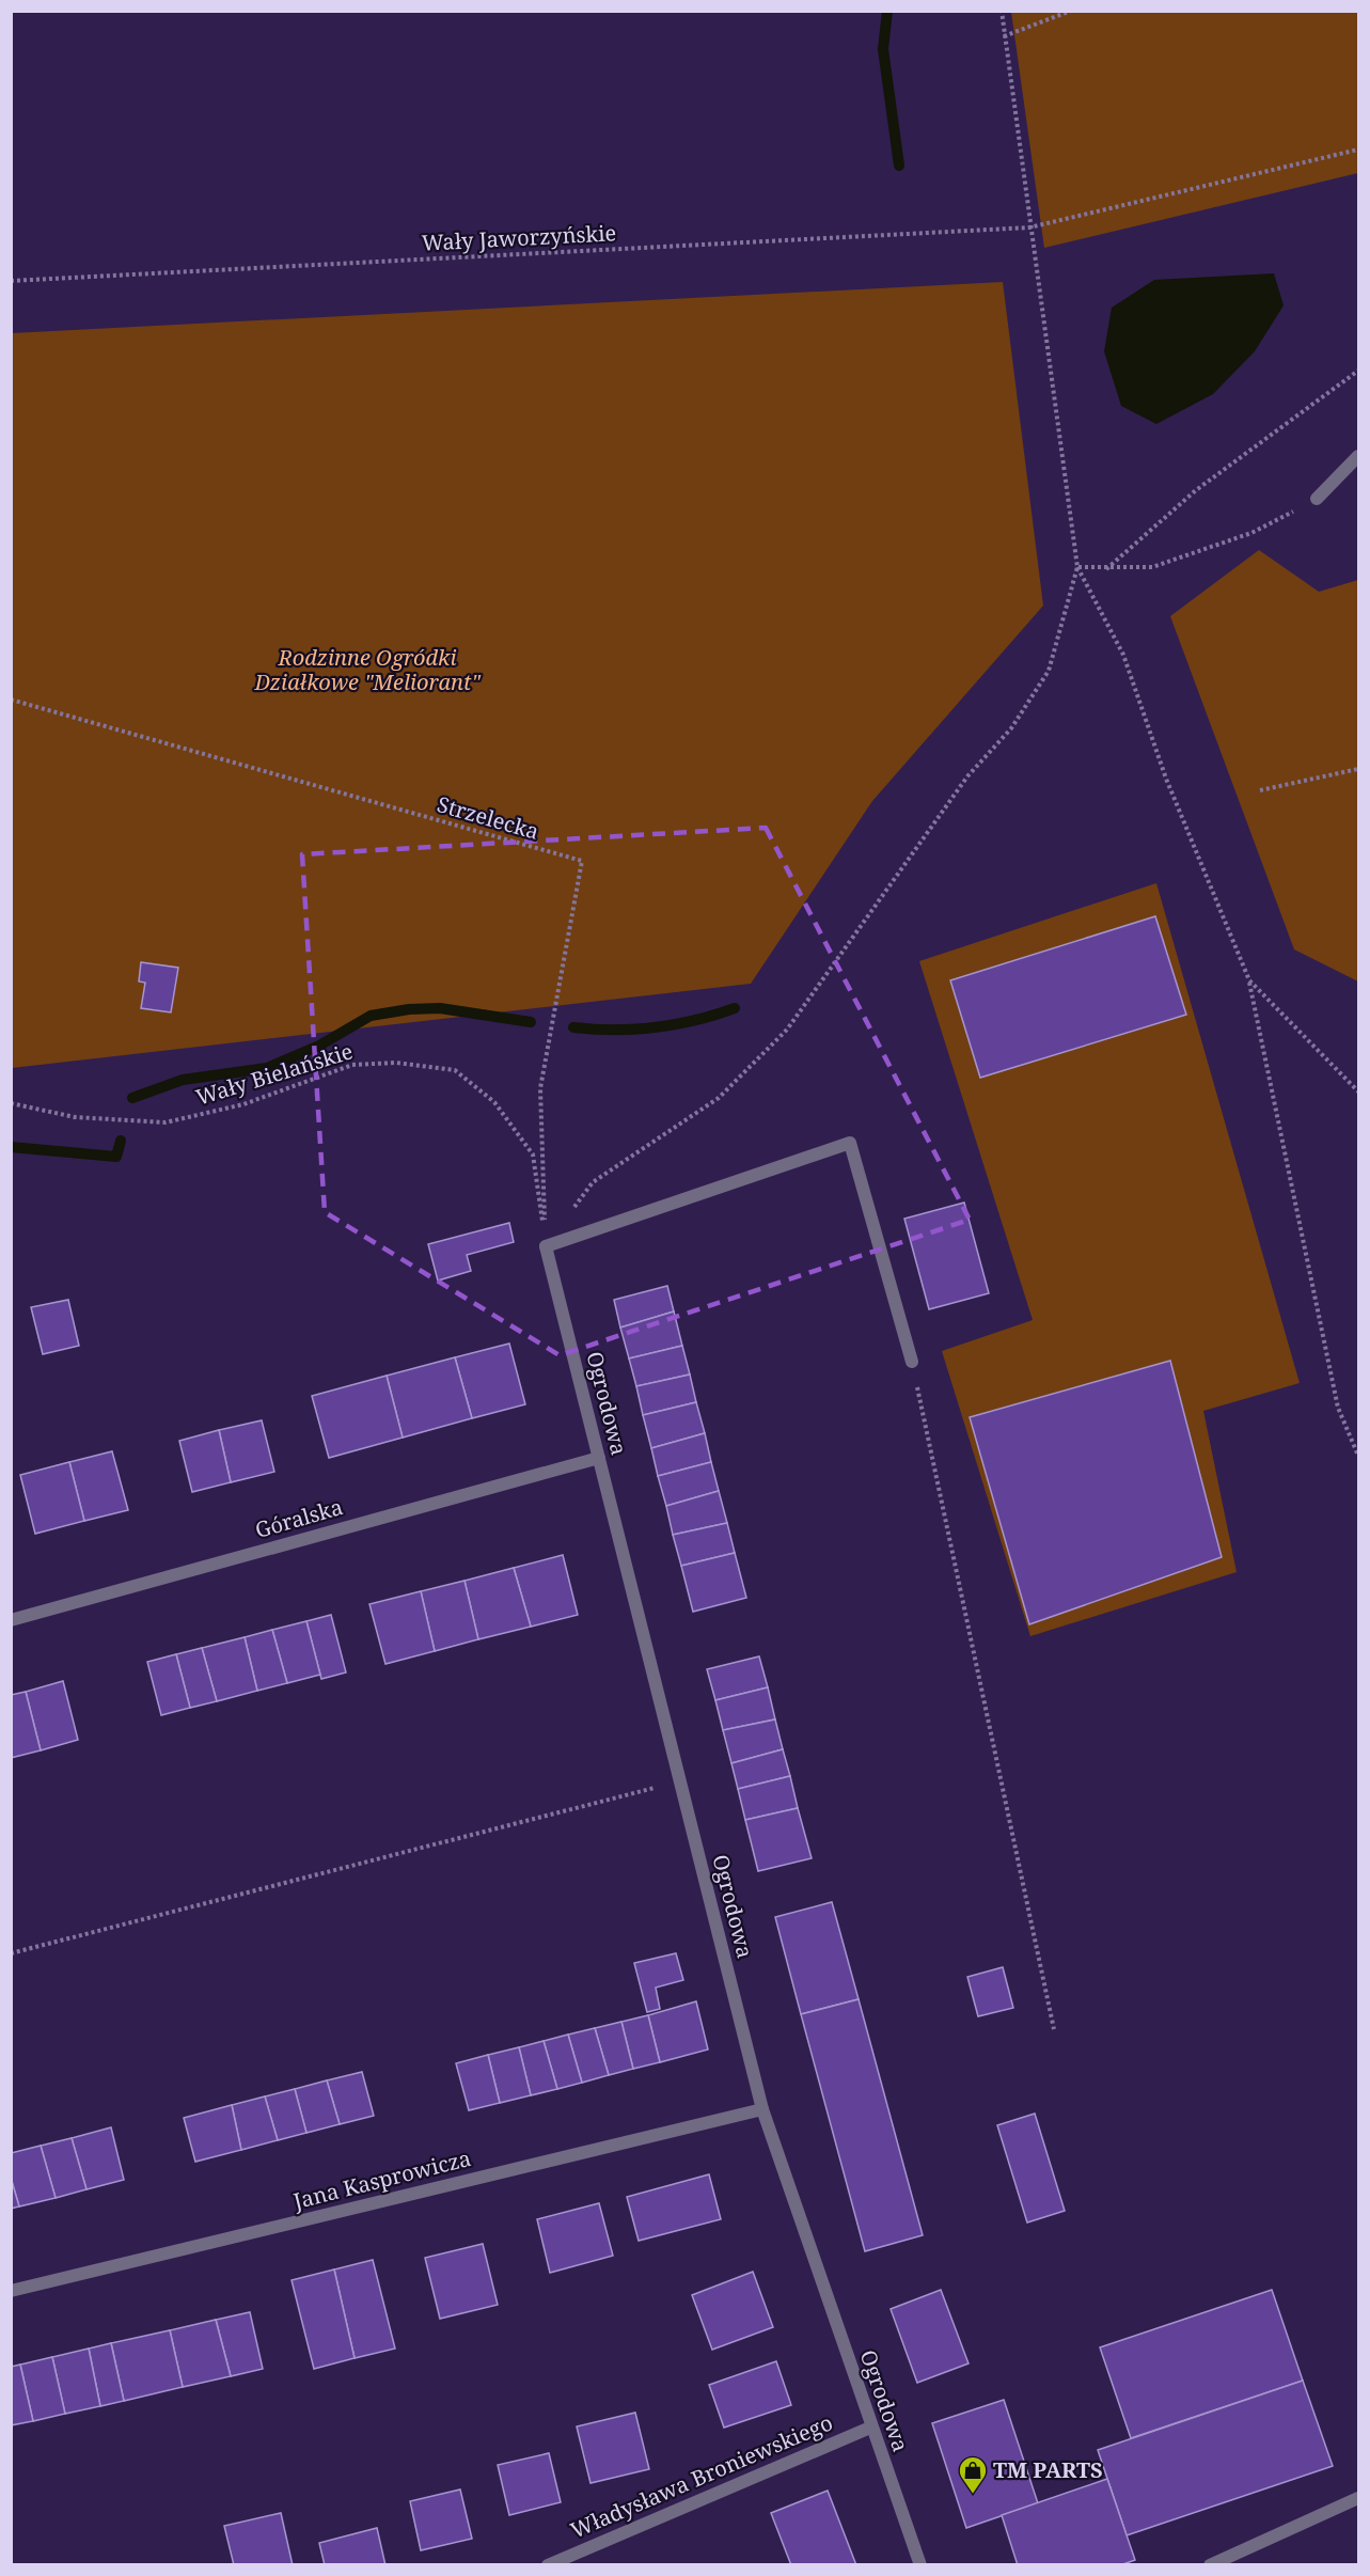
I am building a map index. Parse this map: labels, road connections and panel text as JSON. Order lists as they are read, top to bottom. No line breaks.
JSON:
{"streets":{"street":["Ogrodowa","Góralska","Jana Kasprowicza","Władysława Broniewskiego"],"path":["Wały Jaworzyńskie","Strzelecka","Wały Bielańskie"]},"crossings":[["Strzelecka","Wały Bielańskie"],["Strzelecka","Ogrodowa"],["Wały Bielańskie","Ogrodowa"],["Ogrodowa","Góralska"],["Ogrodowa","Jana Kasprowicza"],["Ogrodowa","Władysława Broniewskiego"]],"parks":["Rodzinne Ogródki Działkowe \"Meliorant\""],"places":{"shop":["TM PARTS"]}}
